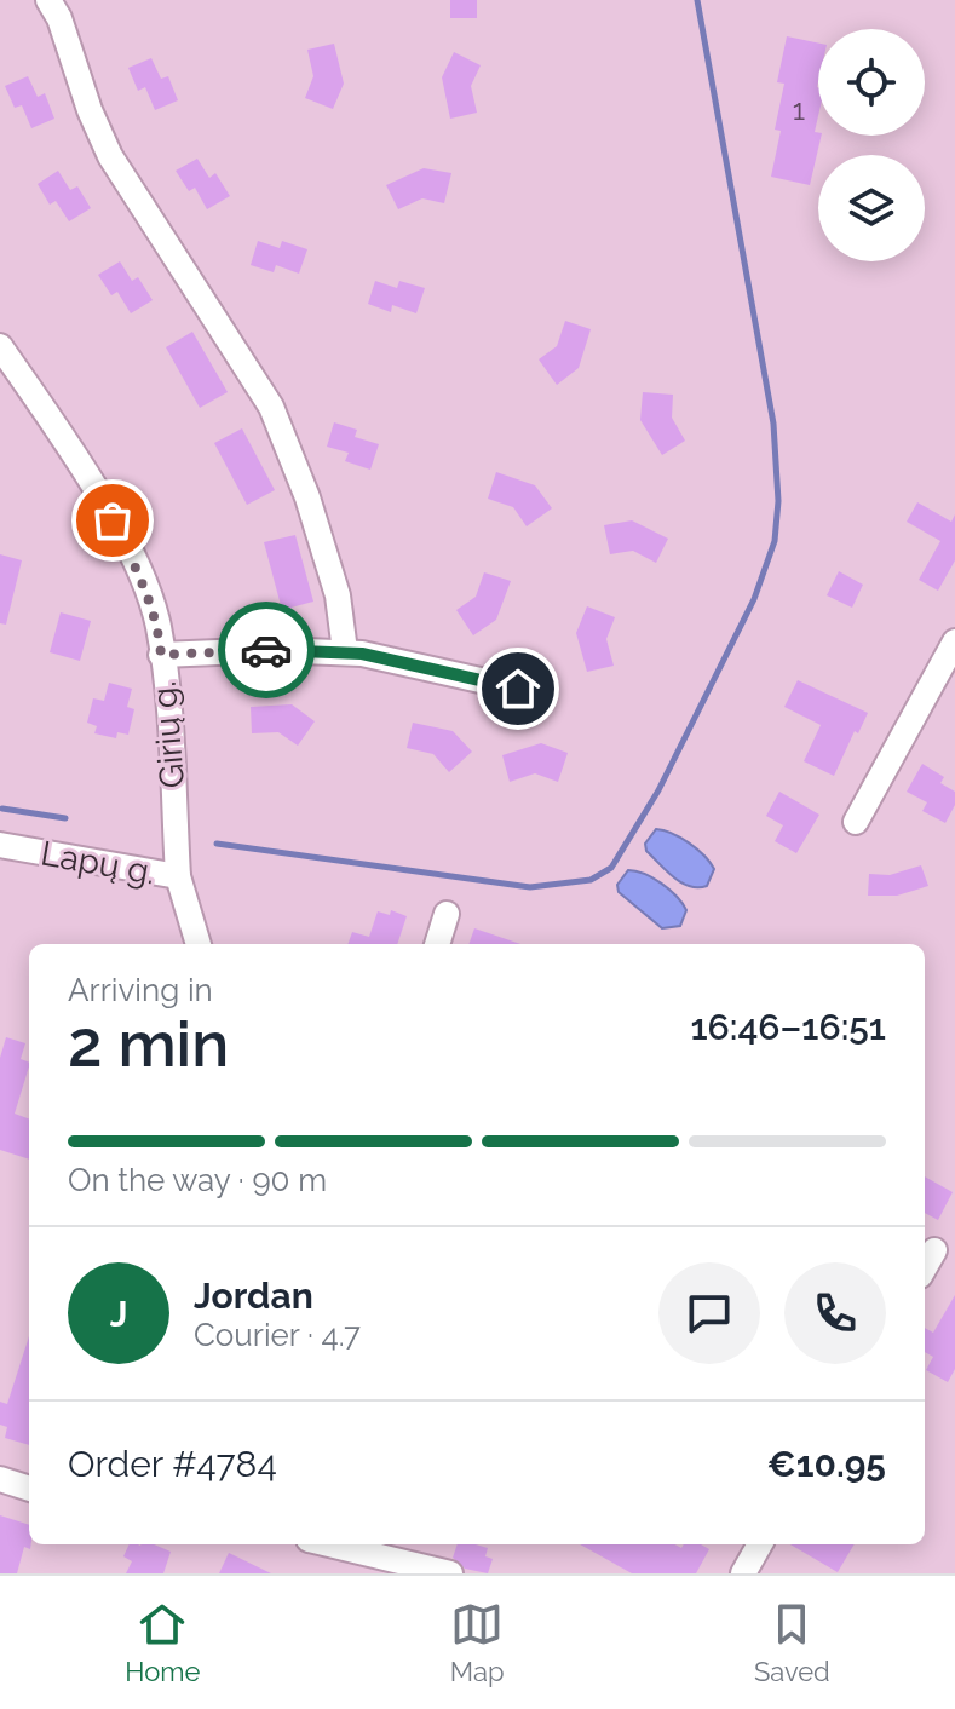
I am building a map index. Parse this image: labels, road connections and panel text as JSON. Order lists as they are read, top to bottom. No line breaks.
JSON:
{"streets":{"street":["Girių g.","Lapų g."]},"crossings":[["Girių g.","Lapų g."]],"house_numbers":["1"],"page":{"heading":["2 min","Arriving in","16:46–16:51"],"panel":["Jordan","Courier · 4.7","Order #4784","€10.95"],"bar":"On the way · 90 m","round":"J","tabs":["Home","Map","Saved"]}}
